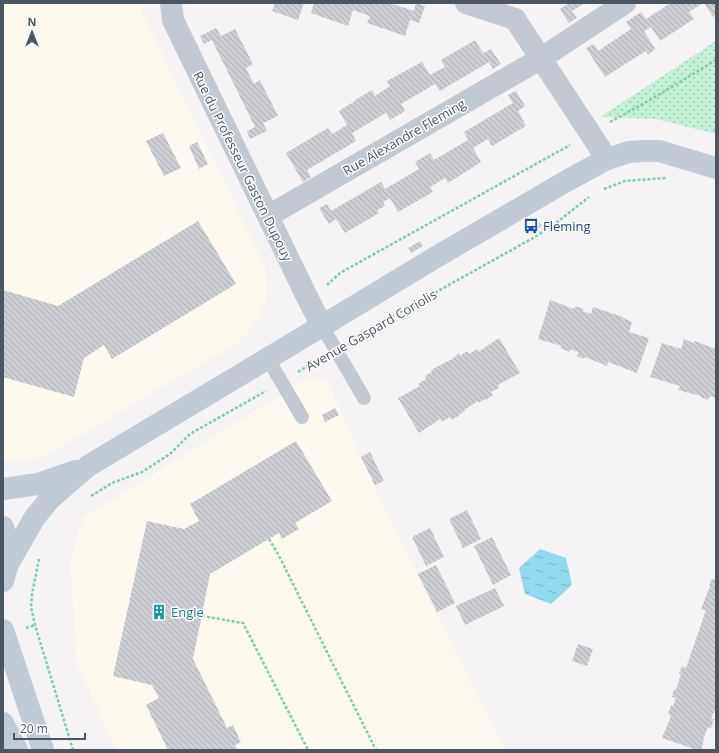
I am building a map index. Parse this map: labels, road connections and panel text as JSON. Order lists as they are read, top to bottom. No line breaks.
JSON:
{"streets":{"street":["Rue Alexandre Fleming","Rue du Professeur Gaston Dupouy","Avenue Gaspard Coriolis"]},"crossings":[["Rue Alexandre Fleming","Rue du Professeur Gaston Dupouy"],["Rue du Professeur Gaston Dupouy","Avenue Gaspard Coriolis"]],"places":{"bus stop":["Fleming"],"building":["Engie"]},"scale_bar":"20 m","north":"top"}
